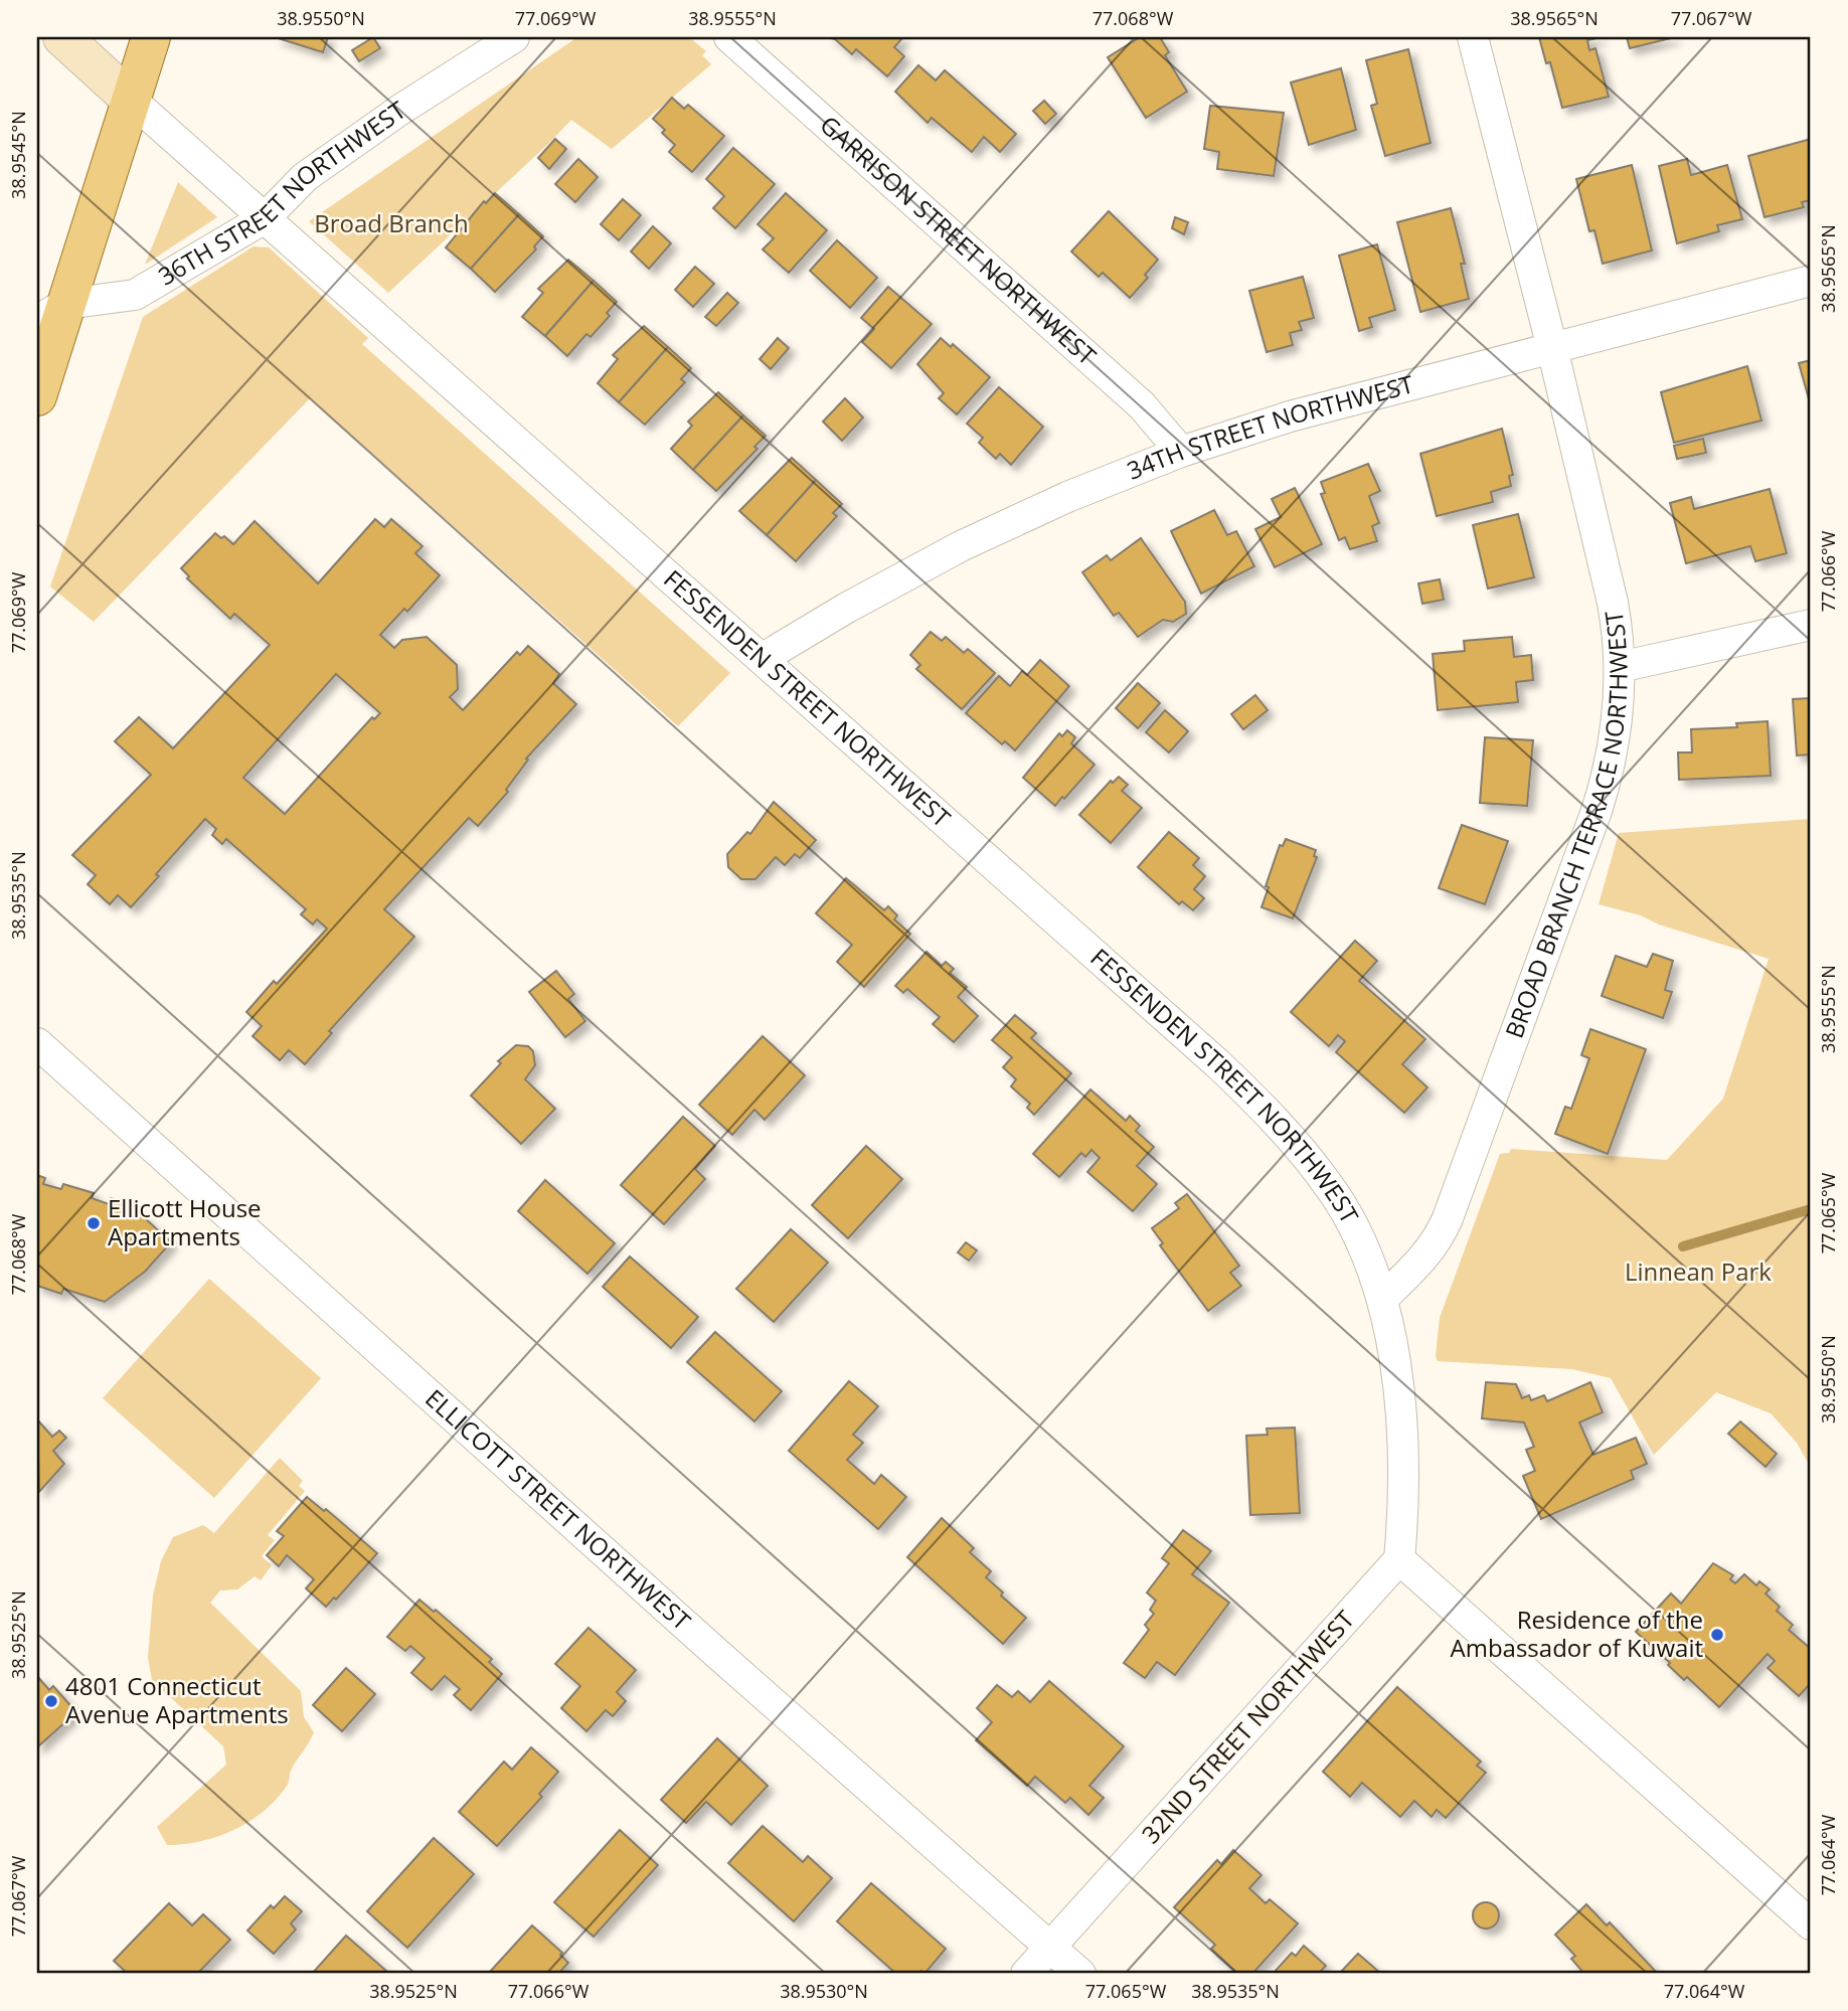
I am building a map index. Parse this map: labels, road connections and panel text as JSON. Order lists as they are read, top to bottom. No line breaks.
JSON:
{"streets":{"street":["36TH STREET NORTHWEST","GARRISON STREET NORTHWEST","34TH STREET NORTHWEST","FESSENDEN STREET NORTHWEST","BROAD BRANCH TERRACE NORTHWEST","ELLICOTT STREET NORTHWEST","32ND STREET NORTHWEST"]},"crossings":[["36TH STREET NORTHWEST","FESSENDEN STREET NORTHWEST"],["GARRISON STREET NORTHWEST","34TH STREET NORTHWEST"],["34TH STREET NORTHWEST","FESSENDEN STREET NORTHWEST"],["34TH STREET NORTHWEST","BROAD BRANCH TERRACE NORTHWEST"],["FESSENDEN STREET NORTHWEST","BROAD BRANCH TERRACE NORTHWEST"],["FESSENDEN STREET NORTHWEST","32ND STREET NORTHWEST"],["ELLICOTT STREET NORTHWEST","32ND STREET NORTHWEST"]],"parks":["Broad Branch","Linnean Park"],"places":["Ellicott House Apartments","Residence of the Ambassador of Kuwait","4801 Connecticut Avenue Apartments"],"coordinates":["38.9550°N","77.069°W","38.9555°N","77.068°W","38.9565°N","77.067°W","38.9545°N","77.066°W","38.9535°N","77.065°W","38.9525°N","77.064°W","38.9530°N"]}
